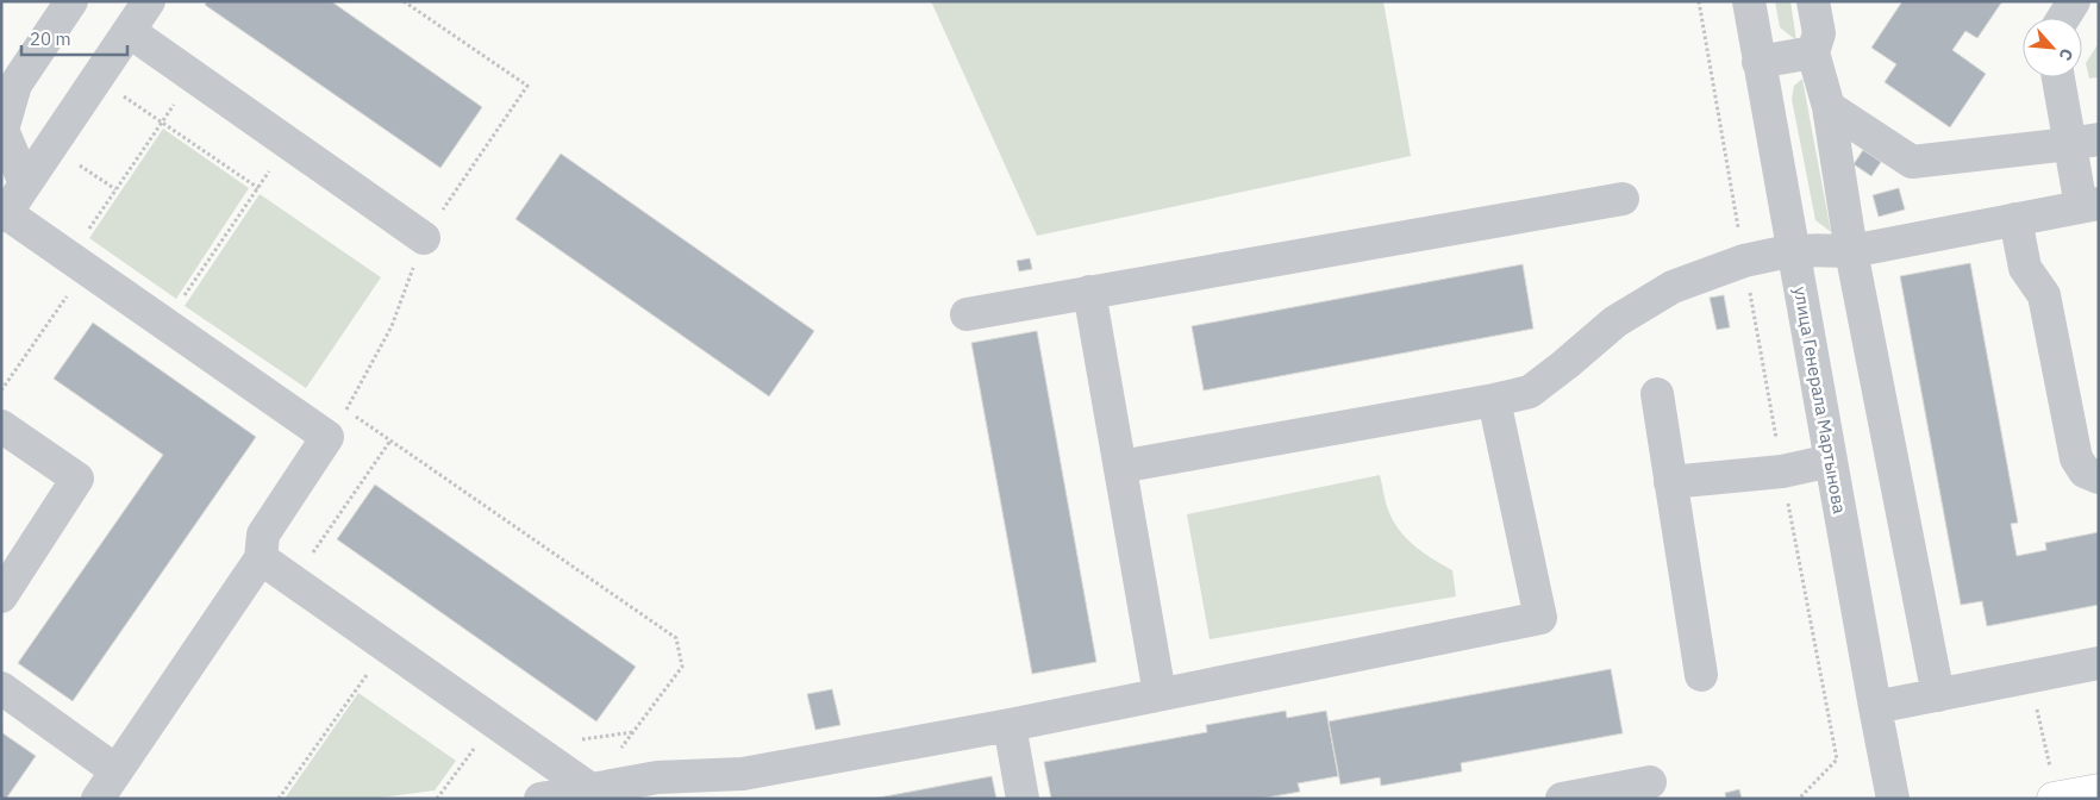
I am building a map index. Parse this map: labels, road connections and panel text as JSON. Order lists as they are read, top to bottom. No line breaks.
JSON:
{"streets":{"street":["улица Генерала Мартынова"]},"scale_bar":"20 m","north":"bottom right"}
